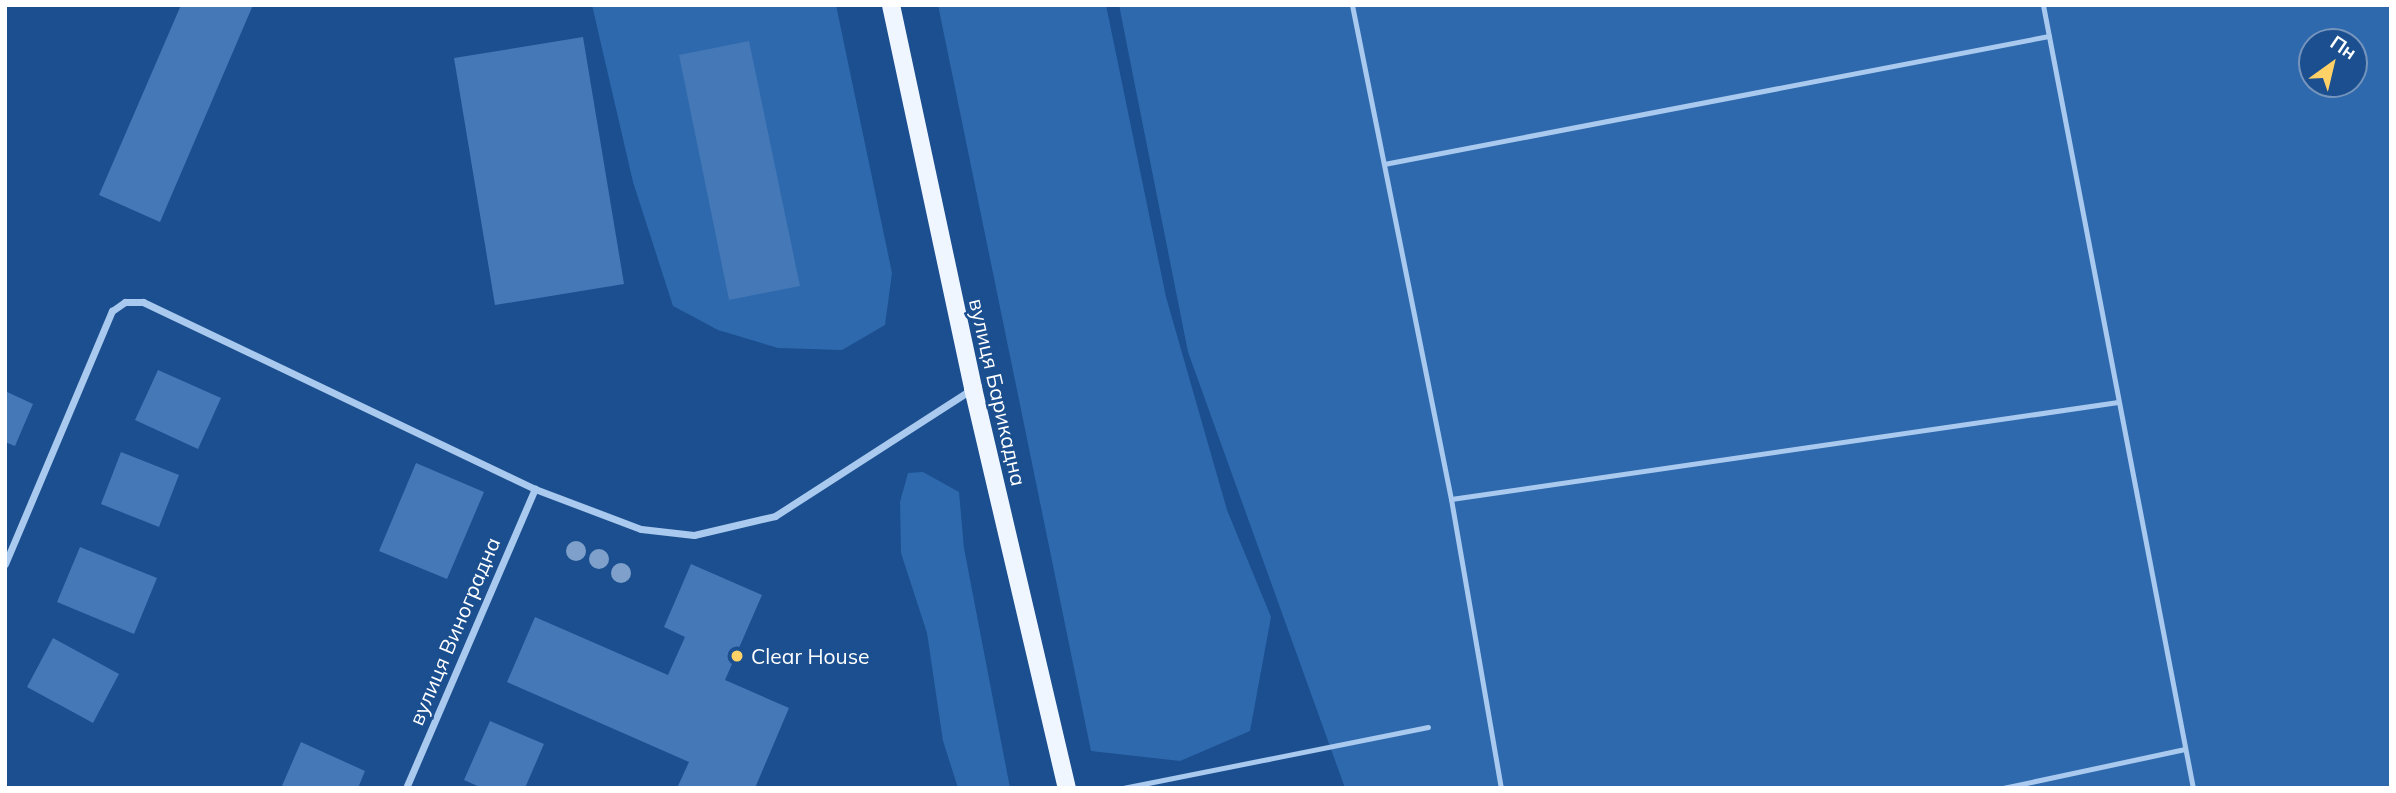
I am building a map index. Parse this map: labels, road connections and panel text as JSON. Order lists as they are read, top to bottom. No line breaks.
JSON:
{"streets":{"main road":["вулиця Барикадна"],"street":["вулиця Виноградна"]},"places":["Clear House"],"north":"top right"}
